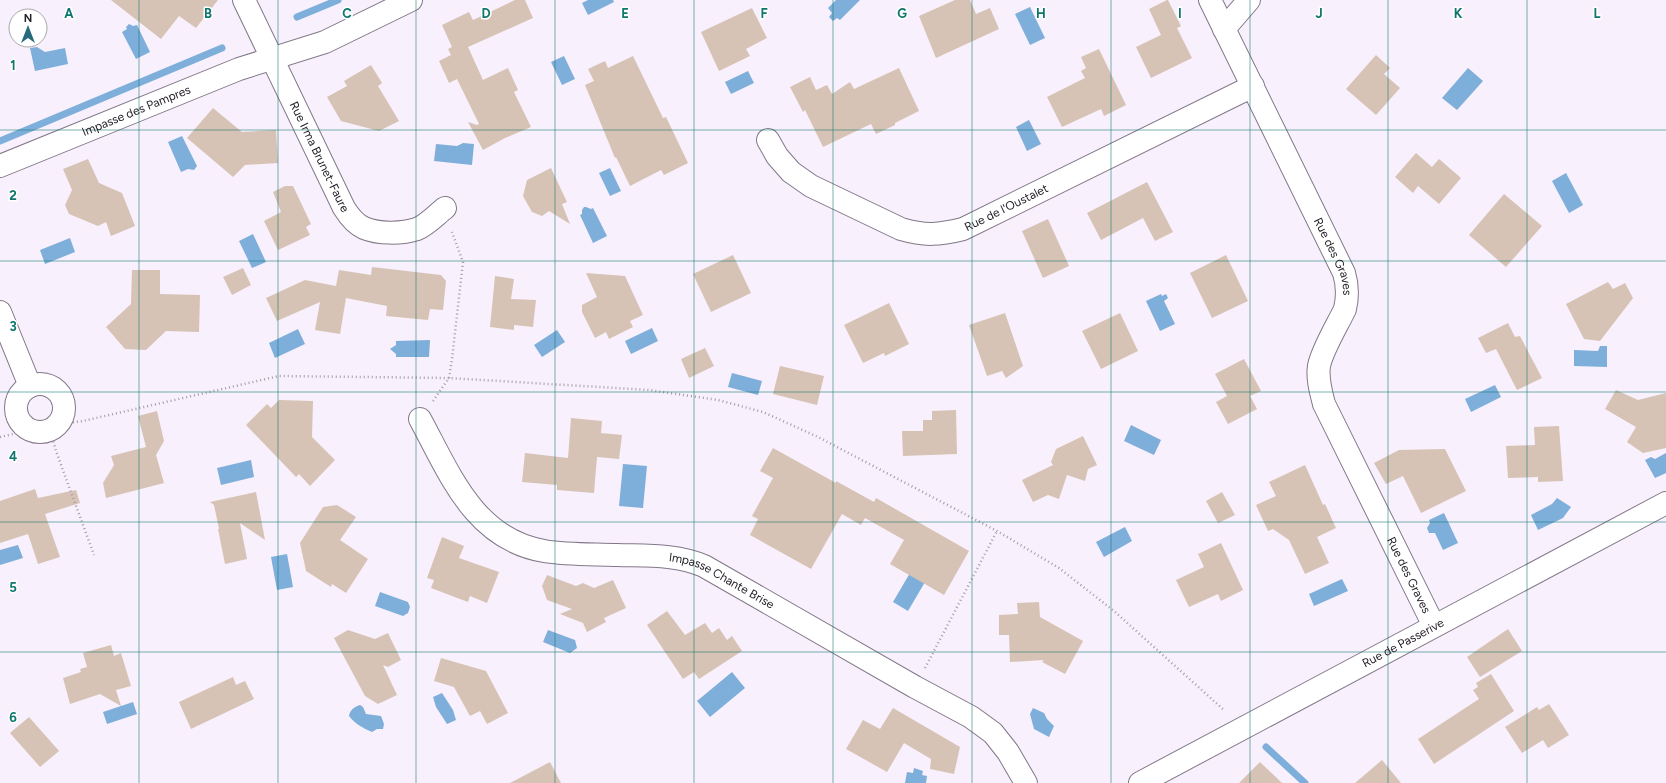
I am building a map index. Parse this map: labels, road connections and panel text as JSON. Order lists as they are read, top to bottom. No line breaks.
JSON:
{"streets":{"street":["Impasse des Pampres","Rue Irma Brunet-Faure","Rue de l'Oustalet","Rue des Graves","Impasse Chante Brise","Rue de Passerive"]},"crossings":[["Impasse des Pampres","Rue Irma Brunet-Faure"],["Rue de l'Oustalet","Rue des Graves"],["Rue des Graves","Rue de Passerive"]],"north":"top","grid":{"columns":["A","B","C","D","E","F","G","H","I","J","K","L"],"rows":["1","2","3","4","5","6"]}}
